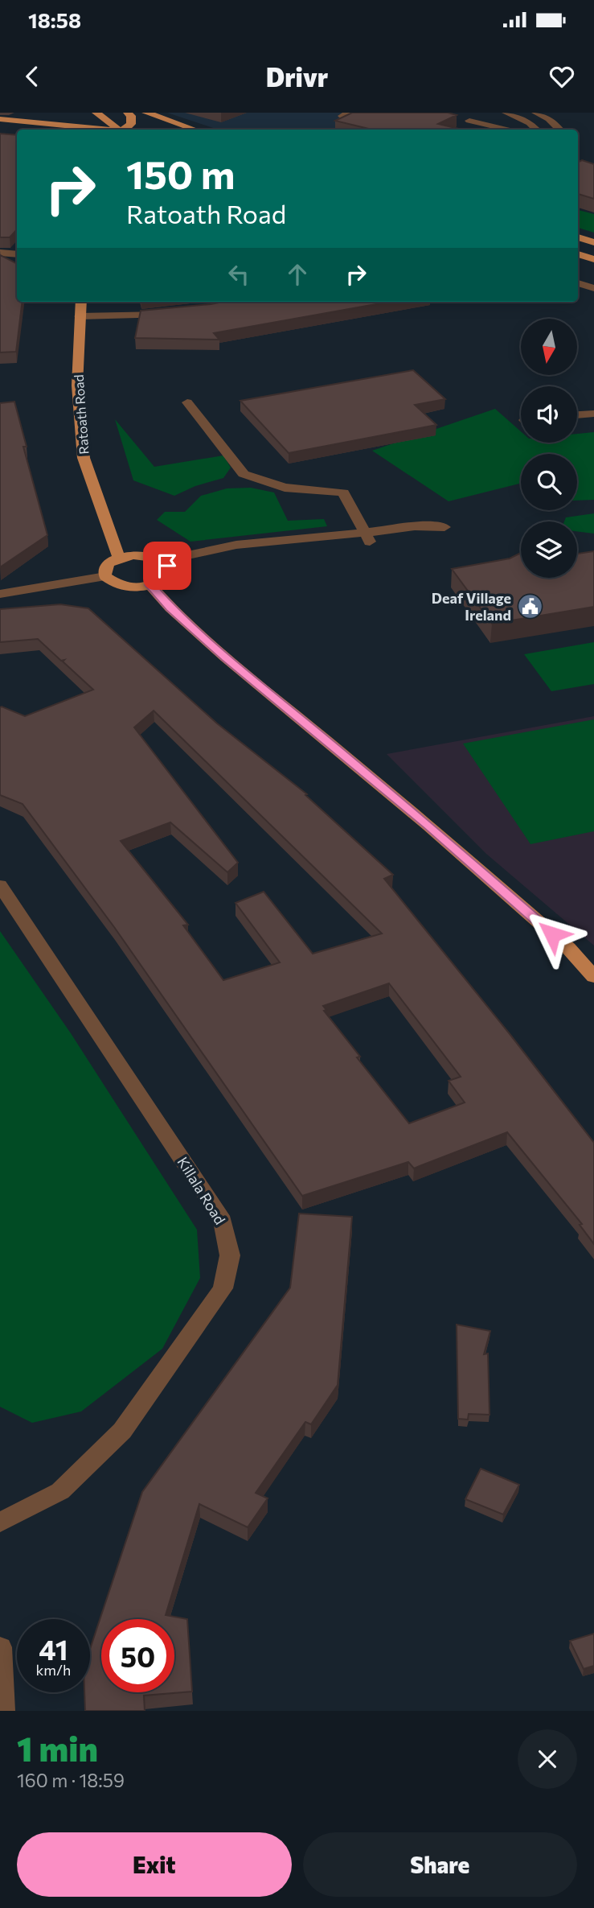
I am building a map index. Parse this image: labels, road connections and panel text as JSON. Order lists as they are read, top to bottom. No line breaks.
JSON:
{"streets":{"main road":["Ratoath Road"],"street":["Killala Road"]},"places":{"public building":["Deaf Village Ireland"]},"north":"bottom","page":{"status":"18:58","header":"Drivr","turn":["150 m","Ratoath Road"],"speed":"41 km/h","limit":"50","heading":["1 min","160 m · 18:59"],"buttons":["Exit","Share"]}}
